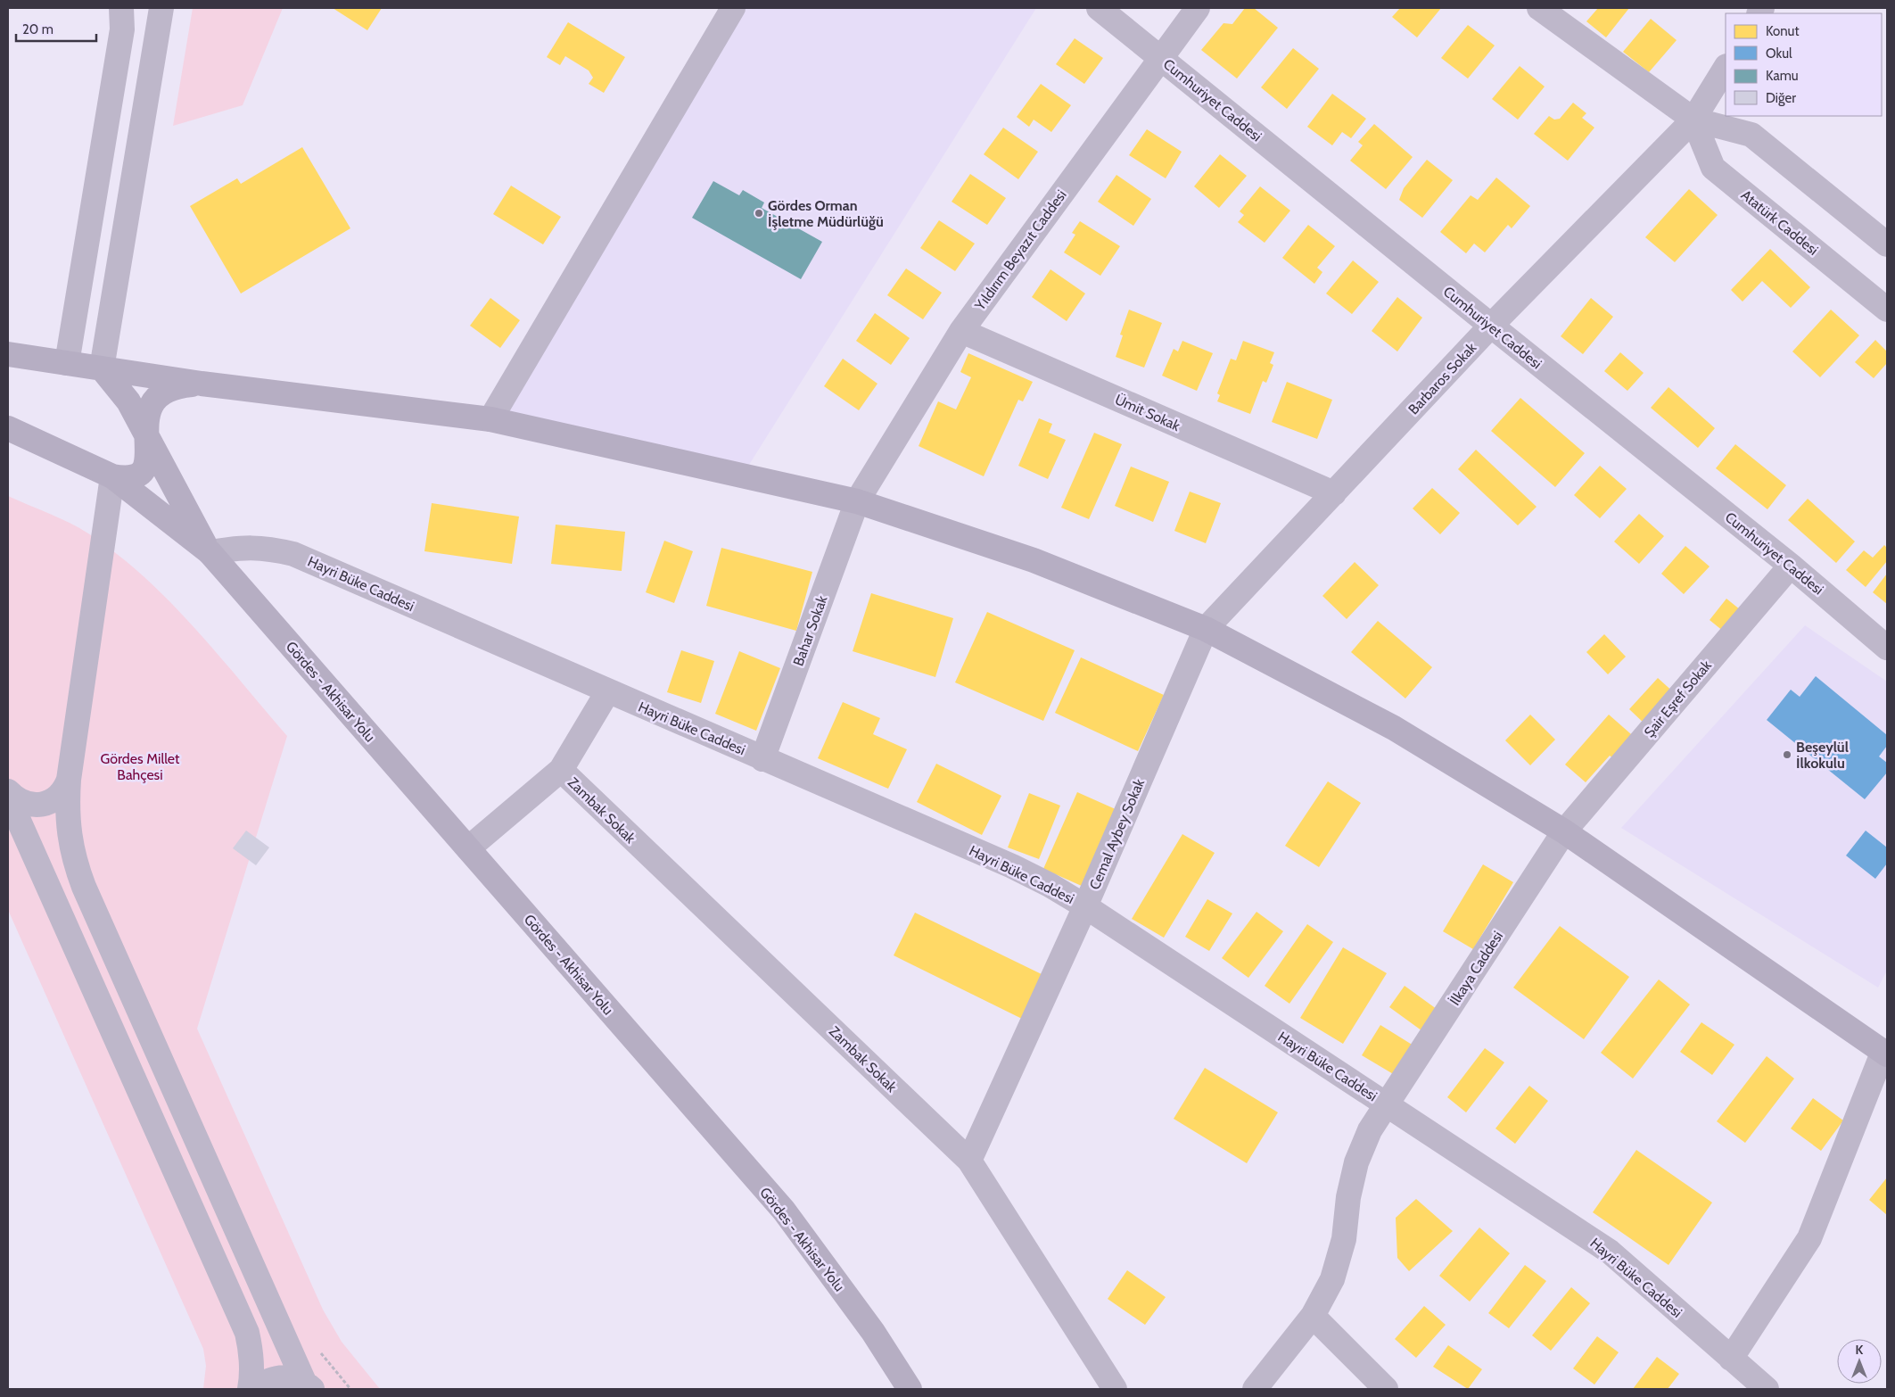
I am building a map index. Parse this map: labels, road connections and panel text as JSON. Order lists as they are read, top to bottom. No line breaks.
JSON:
{"streets":{"main road":["Gördes - Akhisar Yolu"],"street":["Cumhuriyet Caddesi","Atatürk Caddesi","Yıldırım Beyazıt Caddesi","Barbaros Sokak","Ümit Sokak","Hayri Büke Caddesi","Bahar Sokak","Şair Eşref Sokak","Zambak Sokak","Cemal Aybey Sokak","İlkaya Caddesi"]},"crossings":[["Cumhuriyet Caddesi","Yıldırım Beyazıt Caddesi"],["Cumhuriyet Caddesi","Barbaros Sokak"],["Cumhuriyet Caddesi","Şair Eşref Sokak"],["Atatürk Caddesi","Barbaros Sokak"],["Yıldırım Beyazıt Caddesi","Ümit Sokak"],["Yıldırım Beyazıt Caddesi","Bahar Sokak"],["Barbaros Sokak","Ümit Sokak"],["Barbaros Sokak","Cemal Aybey Sokak"],["Hayri Büke Caddesi","Bahar Sokak"],["Hayri Büke Caddesi","Gördes - Akhisar Yolu"],["Hayri Büke Caddesi","Cemal Aybey Sokak"],["Hayri Büke Caddesi","İlkaya Caddesi"],["Şair Eşref Sokak","İlkaya Caddesi"],["Zambak Sokak","Cemal Aybey Sokak"]],"parks":["Gördes Millet Bahçesi"],"places":["Gördes Orman İşletme Müdürlüğü","Beşeylül İlkokulu"],"legend":["Konut","Okul","Kamu","Diğer"],"scale_bar":"20 m","north":"top"}
